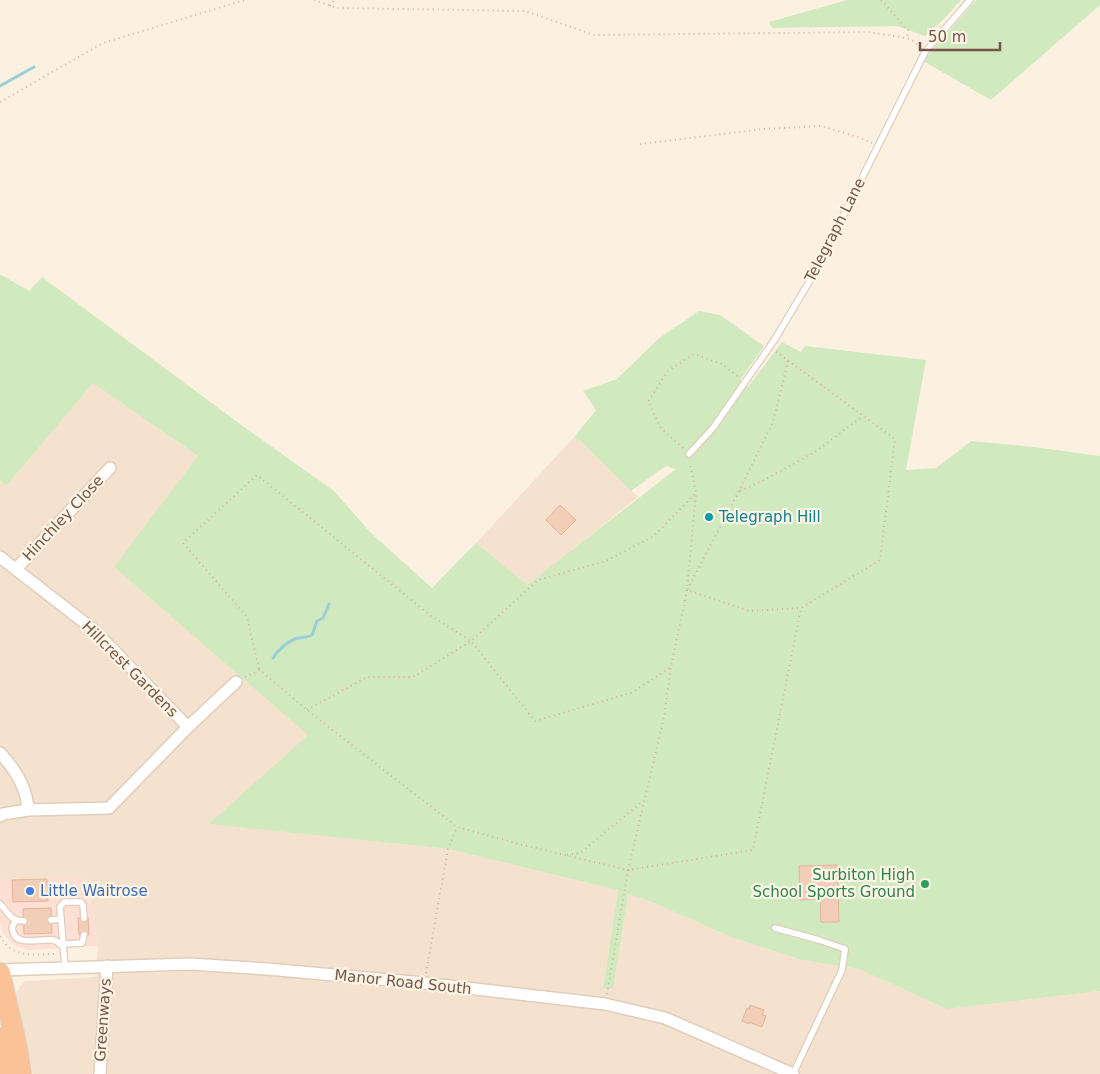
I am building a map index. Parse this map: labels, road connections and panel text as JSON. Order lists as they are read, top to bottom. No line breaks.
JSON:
{"streets":{"street":["Hinchley Close","Hillcrest Gardens","Manor Road South","Greenways"],"lane":["Telegraph Lane"]},"crossings":[["Hinchley Close","Hillcrest Gardens"],["Manor Road South","Greenways"]],"places":["Telegraph Hill","Surbiton High School Sports Ground","Little Waitrose"],"scale_bar":"50 m"}
